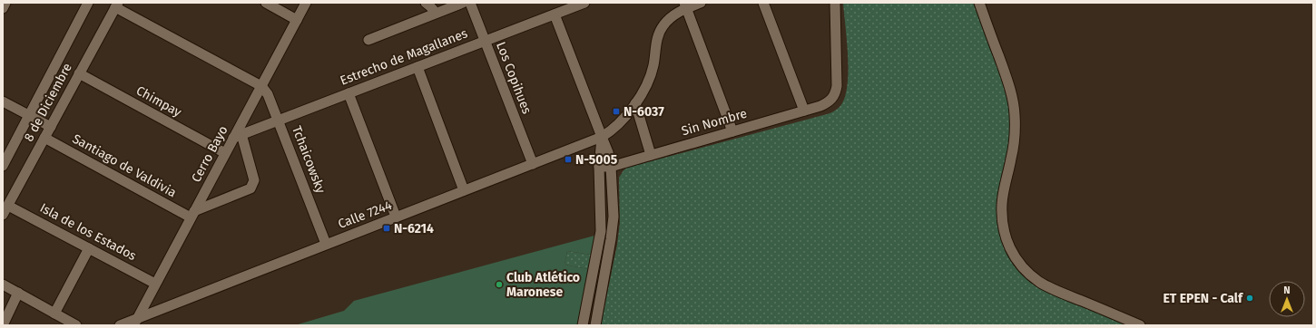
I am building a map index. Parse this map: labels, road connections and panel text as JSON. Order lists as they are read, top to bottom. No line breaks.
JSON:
{"streets":{"street":["Estrecho de Magallanes","Los Copihues","Chimpay","8 de Diciembre","Sin Nombre","Cerro Bayo","Tchaicowsky","Santiago de Valdivia","Calle 7244","Isla de los Estados"]},"crossings":[["Estrecho de Magallanes","Los Copihues"],["Estrecho de Magallanes","Cerro Bayo"],["Estrecho de Magallanes","Tchaicowsky"],["Los Copihues","Calle 7244"],["Chimpay","8 de Diciembre"],["Chimpay","Cerro Bayo"],["8 de Diciembre","Santiago de Valdivia"],["8 de Diciembre","Isla de los Estados"],["Cerro Bayo","Tchaicowsky"],["Cerro Bayo","Santiago de Valdivia"],["Cerro Bayo","Calle 7244"],["Cerro Bayo","Isla de los Estados"],["Tchaicowsky","Calle 7244"]],"places":{"transit":["N-6037","N-5005","N-6214"],"other":["Club Atlético Maronese","ET EPEN - Calf"]},"north":"top"}
